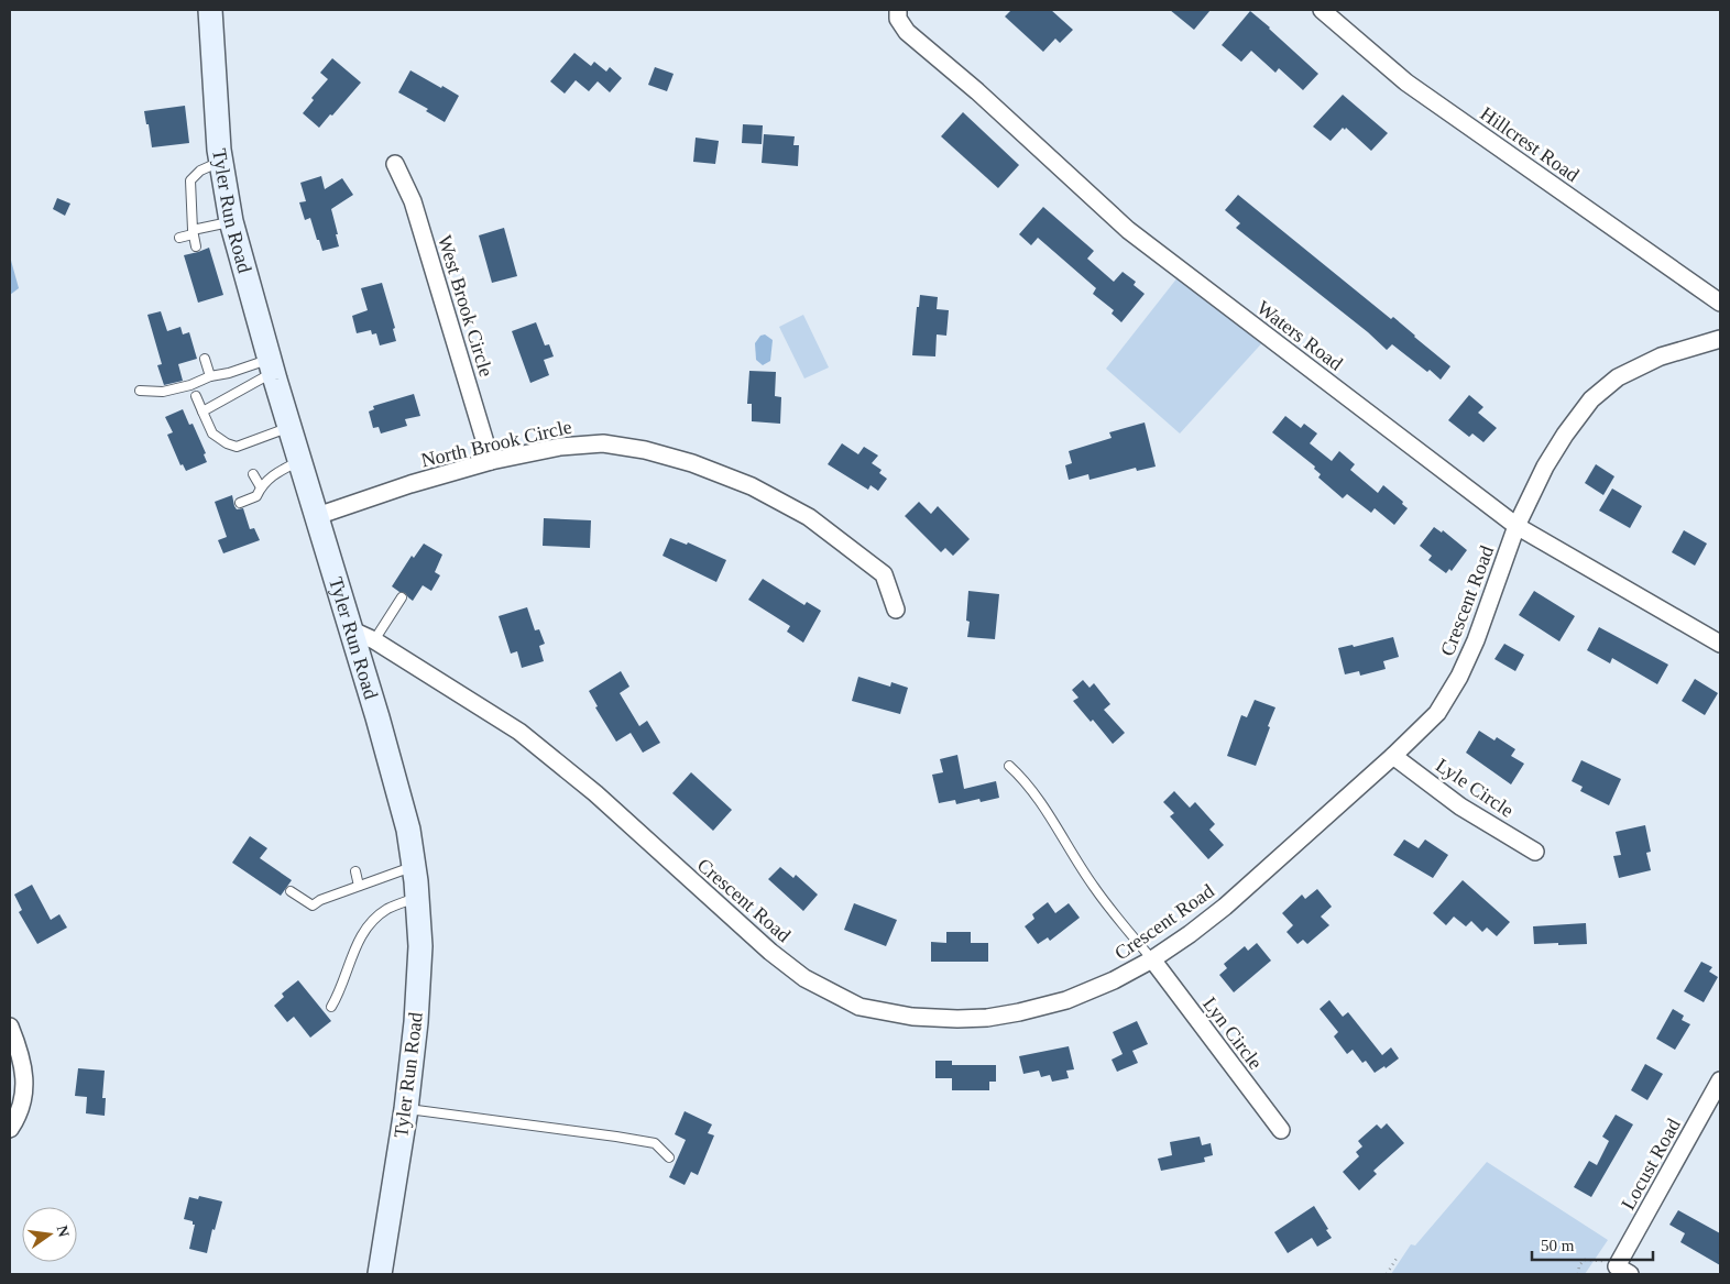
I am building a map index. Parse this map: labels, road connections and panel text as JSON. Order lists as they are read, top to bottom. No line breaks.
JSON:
{"streets":{"street":["Hillcrest Road","Tyler Run Road","West Brook Circle","Waters Road","North Brook Circle","Crescent Road","Lyle Circle","Lyn Circle","Locust Road"]},"crossings":[["Tyler Run Road","North Brook Circle"],["Tyler Run Road","Crescent Road"],["West Brook Circle","North Brook Circle"],["Waters Road","Crescent Road"],["Crescent Road","Lyle Circle"],["Crescent Road","Lyn Circle"]],"scale_bar":"50 m","north":"right"}
